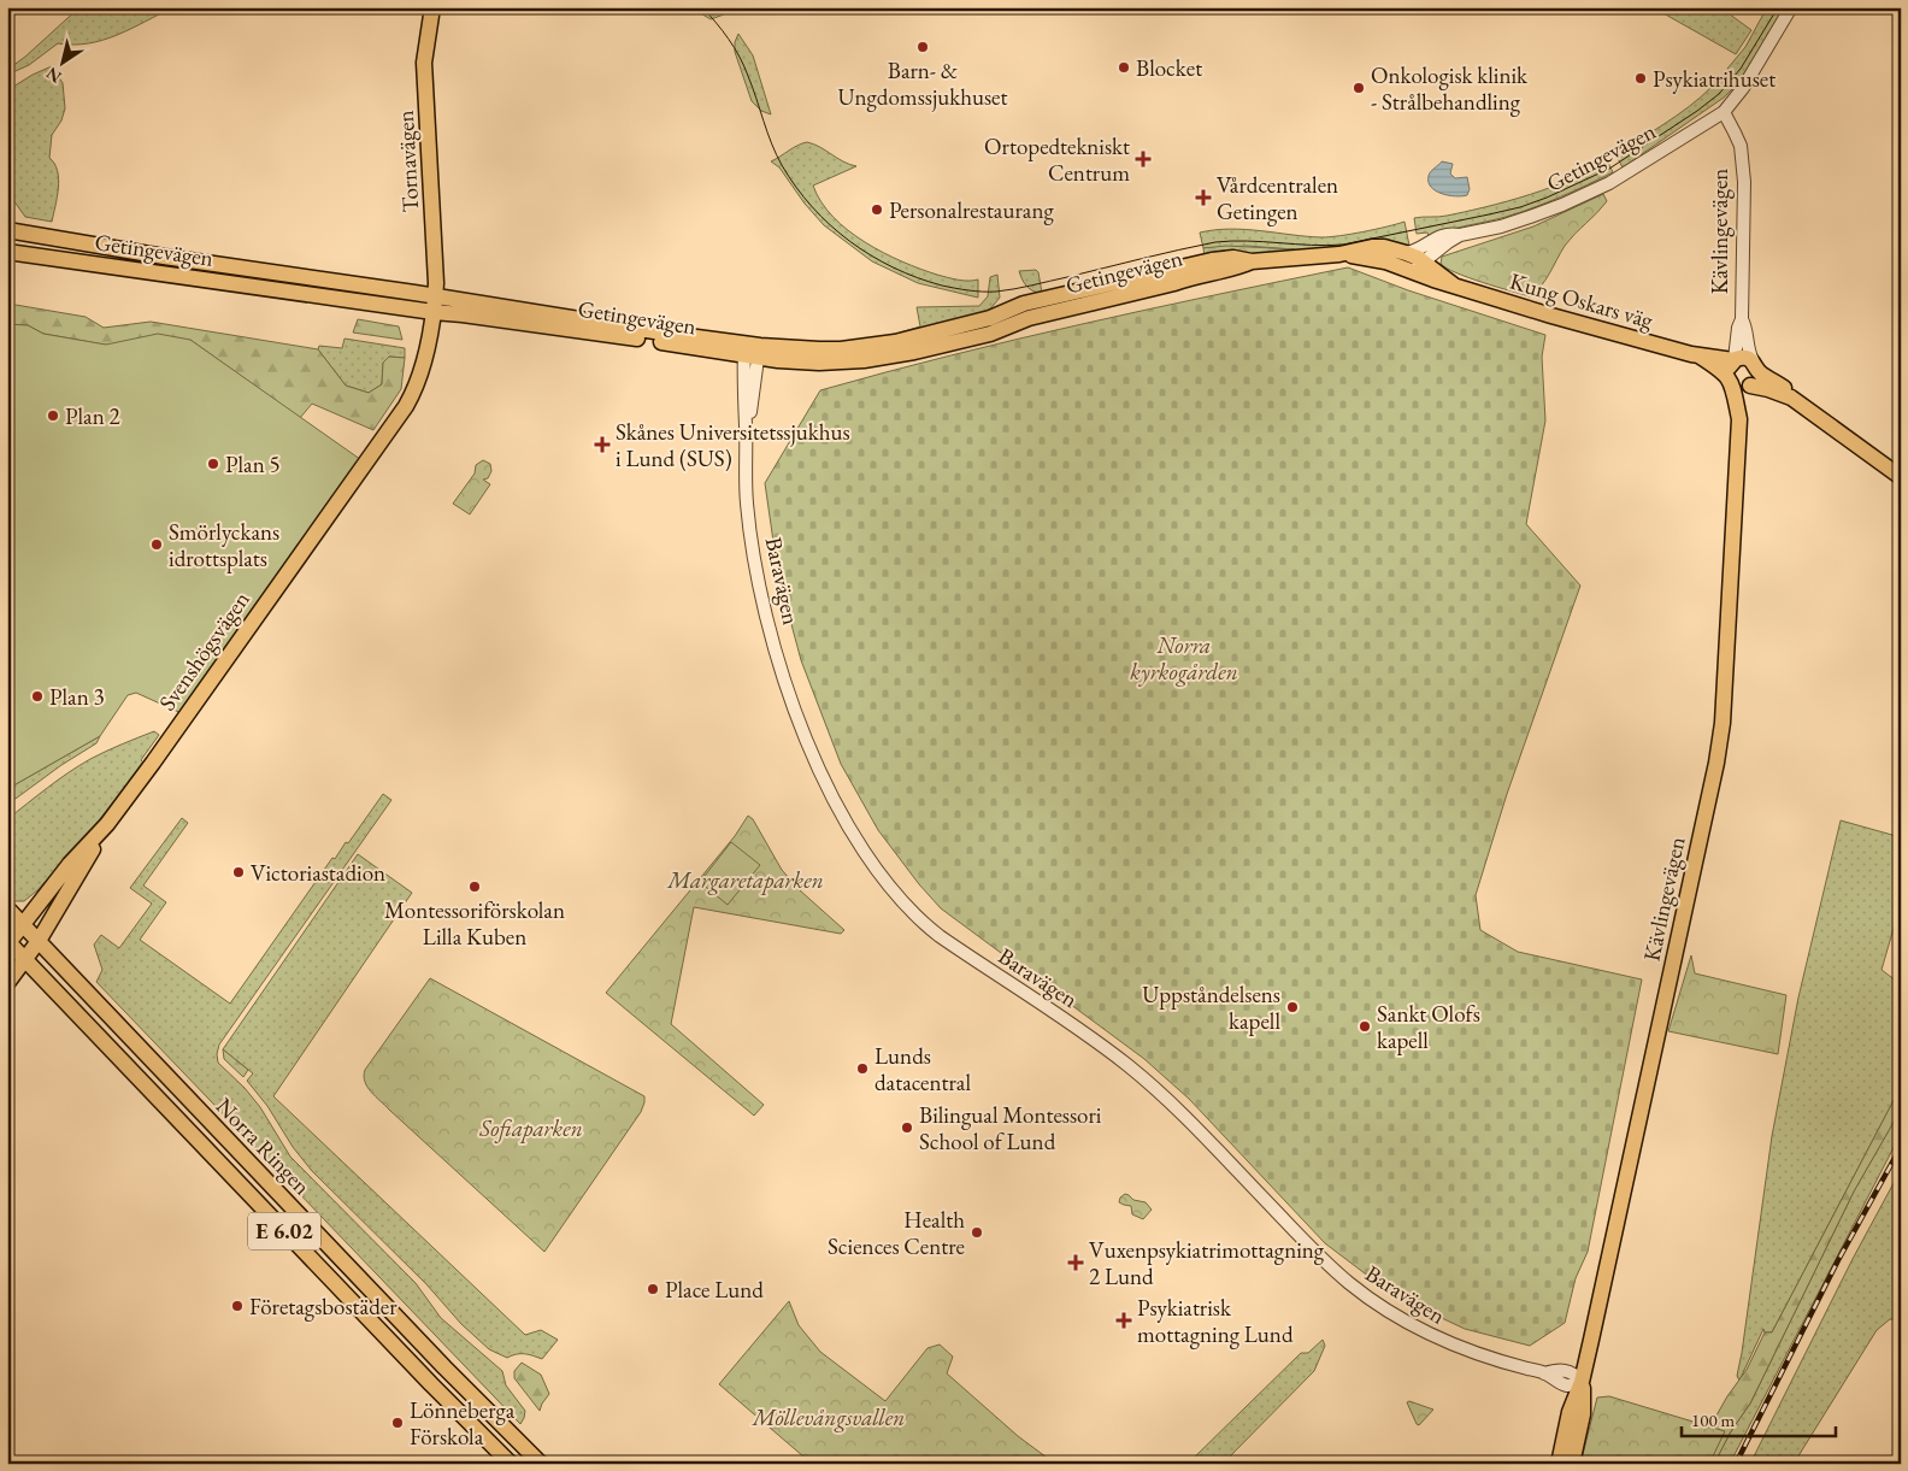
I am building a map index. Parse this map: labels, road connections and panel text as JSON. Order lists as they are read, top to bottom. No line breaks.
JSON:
{"streets":{"main road":["Getingevägen","Tornavägen","Kävlingevägen","Kung Oskars väg","Svenshögsvägen","Norra Ringen","E 6.02"],"street":["Baravägen"]},"crossings":[["Getingevägen","Tornavägen"],["Getingevägen","Kävlingevägen"],["Getingevägen","Kung Oskars väg"],["Getingevägen","Baravägen"],["Getingevägen","Svenshögsvägen"],["Tornavägen","Svenshögsvägen"],["Kävlingevägen","Kung Oskars väg"],["Kävlingevägen","Baravägen"],["Svenshögsvägen","Norra Ringen"]],"parks":["Norra kyrkogården","Margaretaparken","Sofiaparken","Möllevångsvallen"],"places":{"other":["Barn- & Ungdomssjukhuset","Blocket","Psykiatrihuset","Onkologisk klinik - Strålbehandling","Personalrestaurang","Plan 2","Plan 5","Smörlyckans idrottsplats","Plan 3","Victoriastadion","Montessoriförskolan Lilla Kuben","Uppståndelsens kapell","Sankt Olofs kapell","Lunds datacentral","Bilingual Montessori School of Lund","Health Sciences Centre","Place Lund","Företagsbostäder","Lönneberga Förskola"],"health":["Ortopedtekniskt Centrum","Vårdcentralen Getingen","Skånes Universitetssjukhus i Lund (SUS)","Vuxenpsykiatrimottagning 2 Lund","Psykiatrisk mottagning Lund"]},"scale_bar":"100 m","north":"bottom left"}
